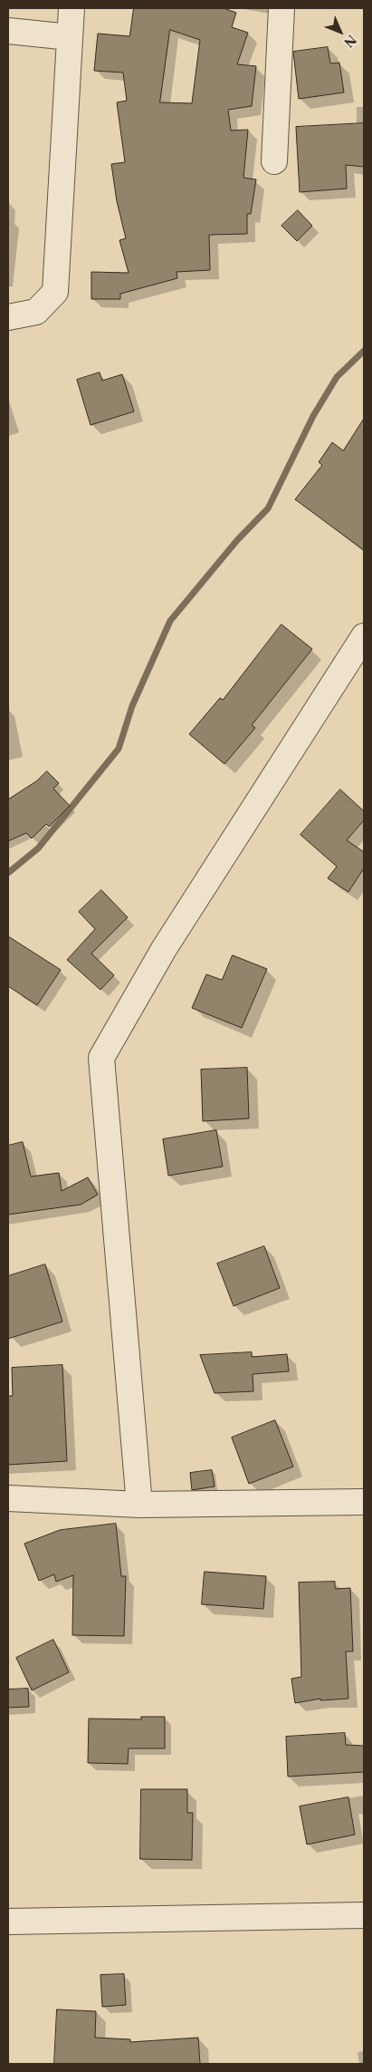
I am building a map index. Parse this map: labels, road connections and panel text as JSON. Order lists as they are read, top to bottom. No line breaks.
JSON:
{"north":"bottom right"}
